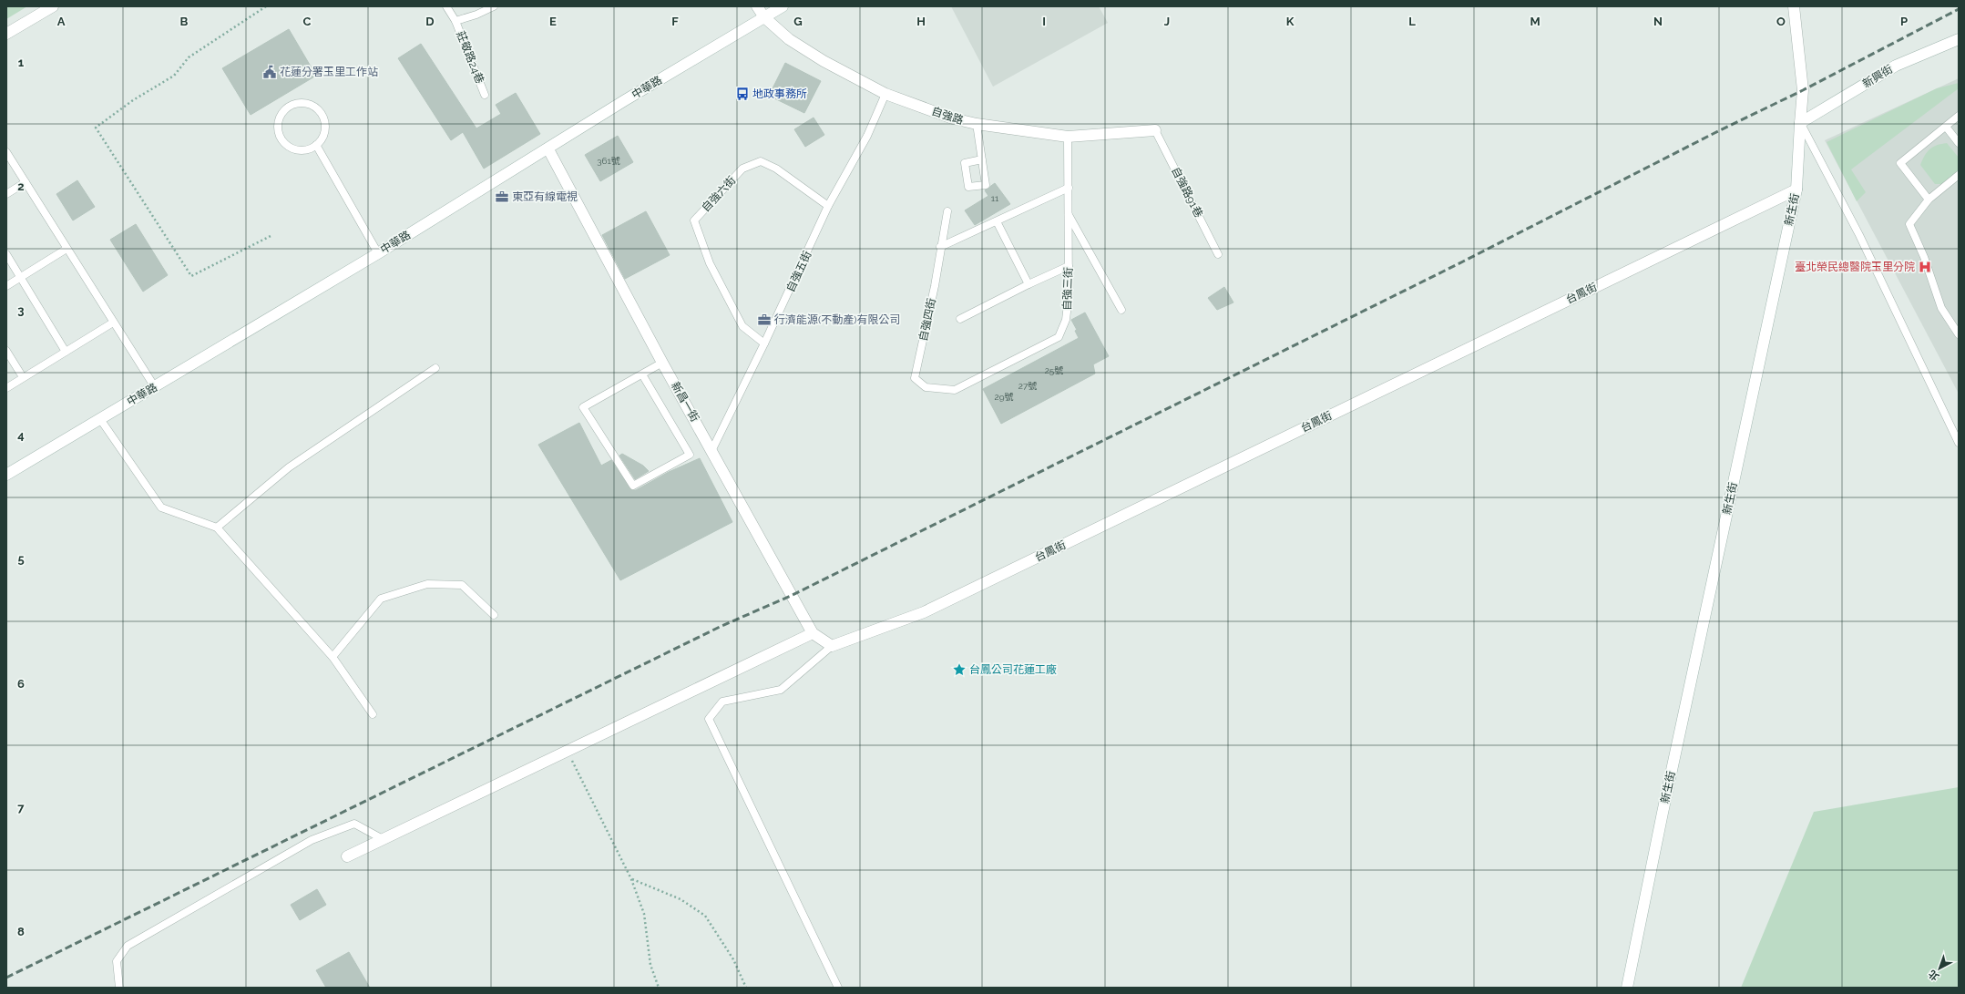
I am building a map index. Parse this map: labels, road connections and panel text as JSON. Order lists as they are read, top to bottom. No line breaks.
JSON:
{"streets":{"street":["新興街","中華路","自強路","新生街","台鳳街","新昌一街"],"lane":["莊敬路24巷","自強路91巷","自強六街","自強五街","自強三街","自強四街"]},"crossings":[["新興街","新生街"],["中華路","自強路"],["中華路","新昌一街"],["自強路","自強路91巷"],["自強路","自強五街"],["自強路","自強三街"],["自強六街","自強五街"],["新生街","台鳳街"],["自強五街","新昌一街"],["自強三街","自強四街"],["台鳳街","新昌一街"]],"places":{"public building":["花蓮分署玉里工作站"],"bus stop":["地政事務所"],"office":["東亞有線電視","行濟能源(不動產)有限公司"],"hospital":["臺北榮民總醫院玉里分院"],"place":["台鳳公司花蓮工廠"]},"house_numbers":["361號","11","25號","27號","29號"],"north":"bottom left","grid":{"columns":["A","B","C","D","E","F","G","H","I","J","K","L","M","N","O","P"],"rows":["1","2","3","4","5","6","7","8"]}}
